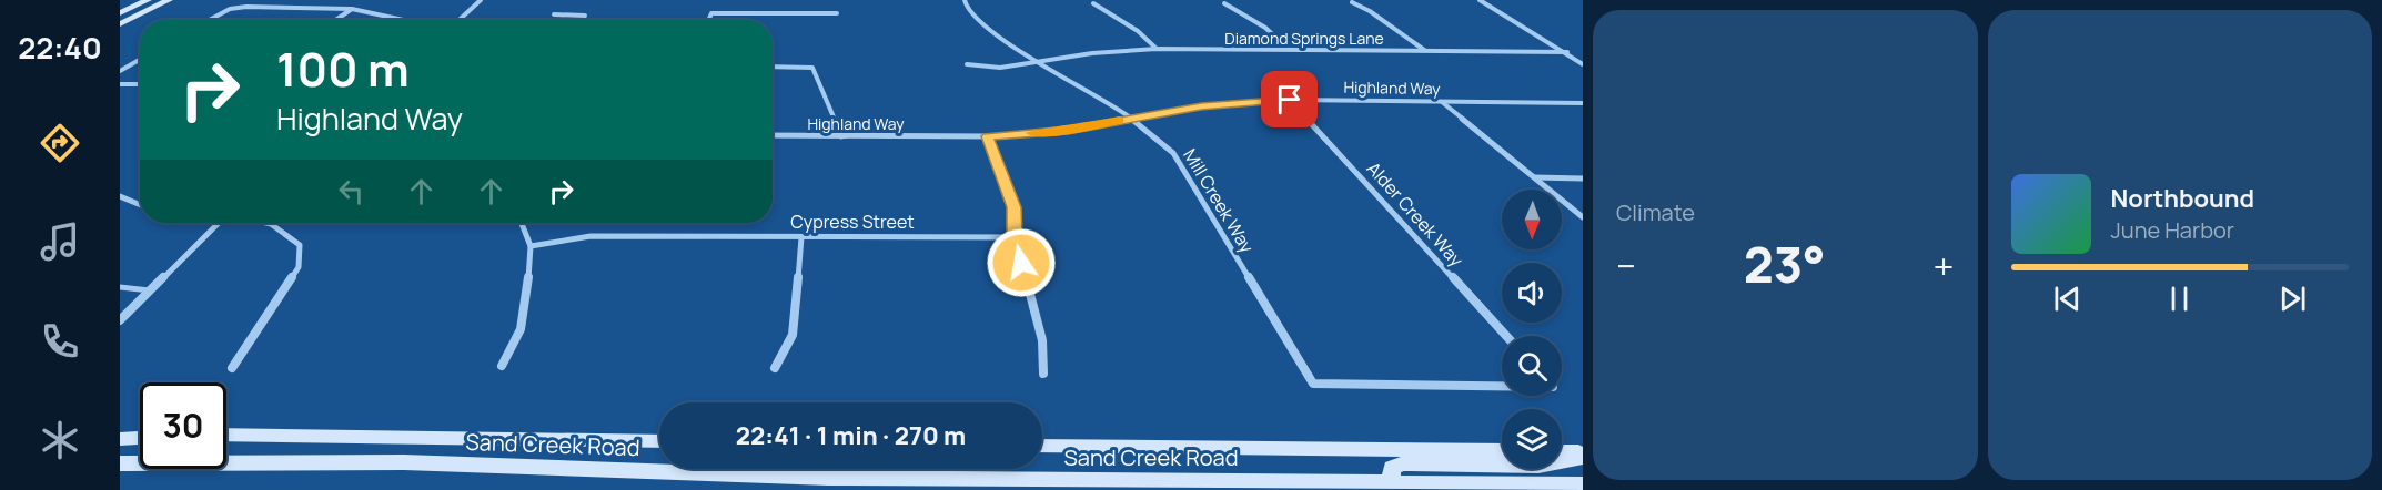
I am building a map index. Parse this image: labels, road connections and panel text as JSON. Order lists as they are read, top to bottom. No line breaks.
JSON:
{"streets":{"main road":["Sand Creek Road"],"street":["Diamond Springs Lane","Highland Way","Mill Creek Way","Alder Creek Way","Cypress Street"]},"crossings":[["Diamond Springs Lane","Mill Creek Way"],["Highland Way","Mill Creek Way"],["Highland Way","Alder Creek Way"]],"north":"bottom","page":{"tabs":"22:40","tile":"Climate","turn":["100 m","Highland Way"],"song":["Northbound","June Harbor"],"heat":["−","23°","+"],"limit":"30","trip":"22:41 · 1 min · 270 m"}}
